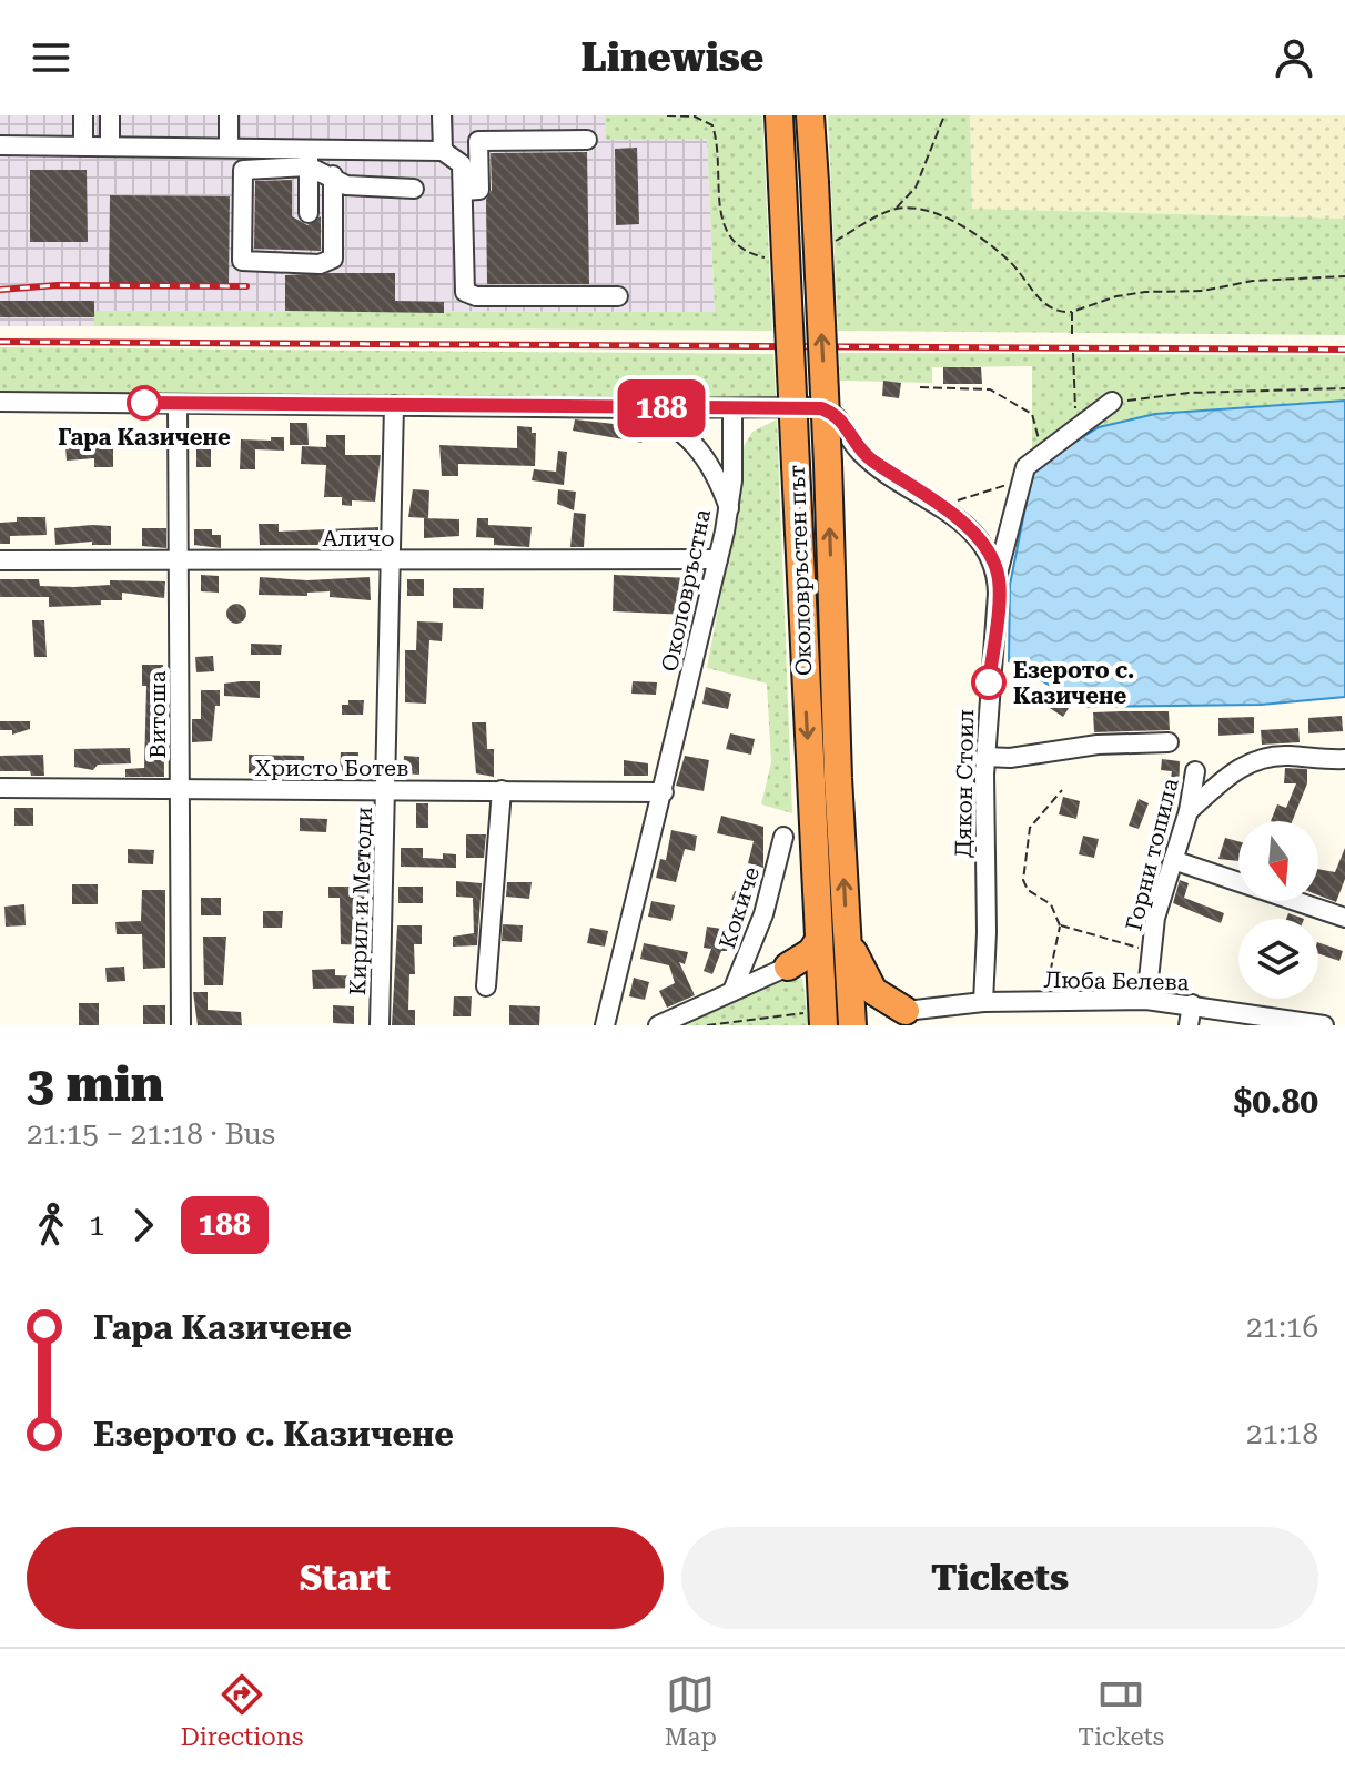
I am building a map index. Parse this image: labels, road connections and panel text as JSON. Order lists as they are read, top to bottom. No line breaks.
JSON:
{"streets":{"highway":["Околовръстен път"],"street":["Аличо","Околовръстна","Витоша","Христо Ботев","Дякон Стоил","Горни топила","Кирил и Методи","Кокиче","Люба Белева"]},"crossings":[["Аличо","Околовръстна"],["Аличо","Витоша"],["Аличо","Кирил и Методи"],["Околовръстна","Витоша"],["Околовръстна","Христо Ботев"],["Околовръстна","Кирил и Методи"],["Витоша","Христо Ботев"],["Христо Ботев","Кирил и Методи"],["Дякон Стоил","Люба Белева"],["Горни топила","Люба Белева"]],"places":["Гара Казичене","Езерото с. Казичене"],"lines":["bus line 188"],"north":"bottom","page":{"header":"Linewise","on_map":"188","heading":["3 min","21:15 – 21:18 · Bus","$0.80"],"legs":["1","188"],"list":[{"name":"Гара Казичене","value":"21:16"},{"name":"Езерото с. Казичене","value":"21:18"}],"buttons":["Start","Tickets"],"tabs":["Directions","Map","Tickets"]}}
